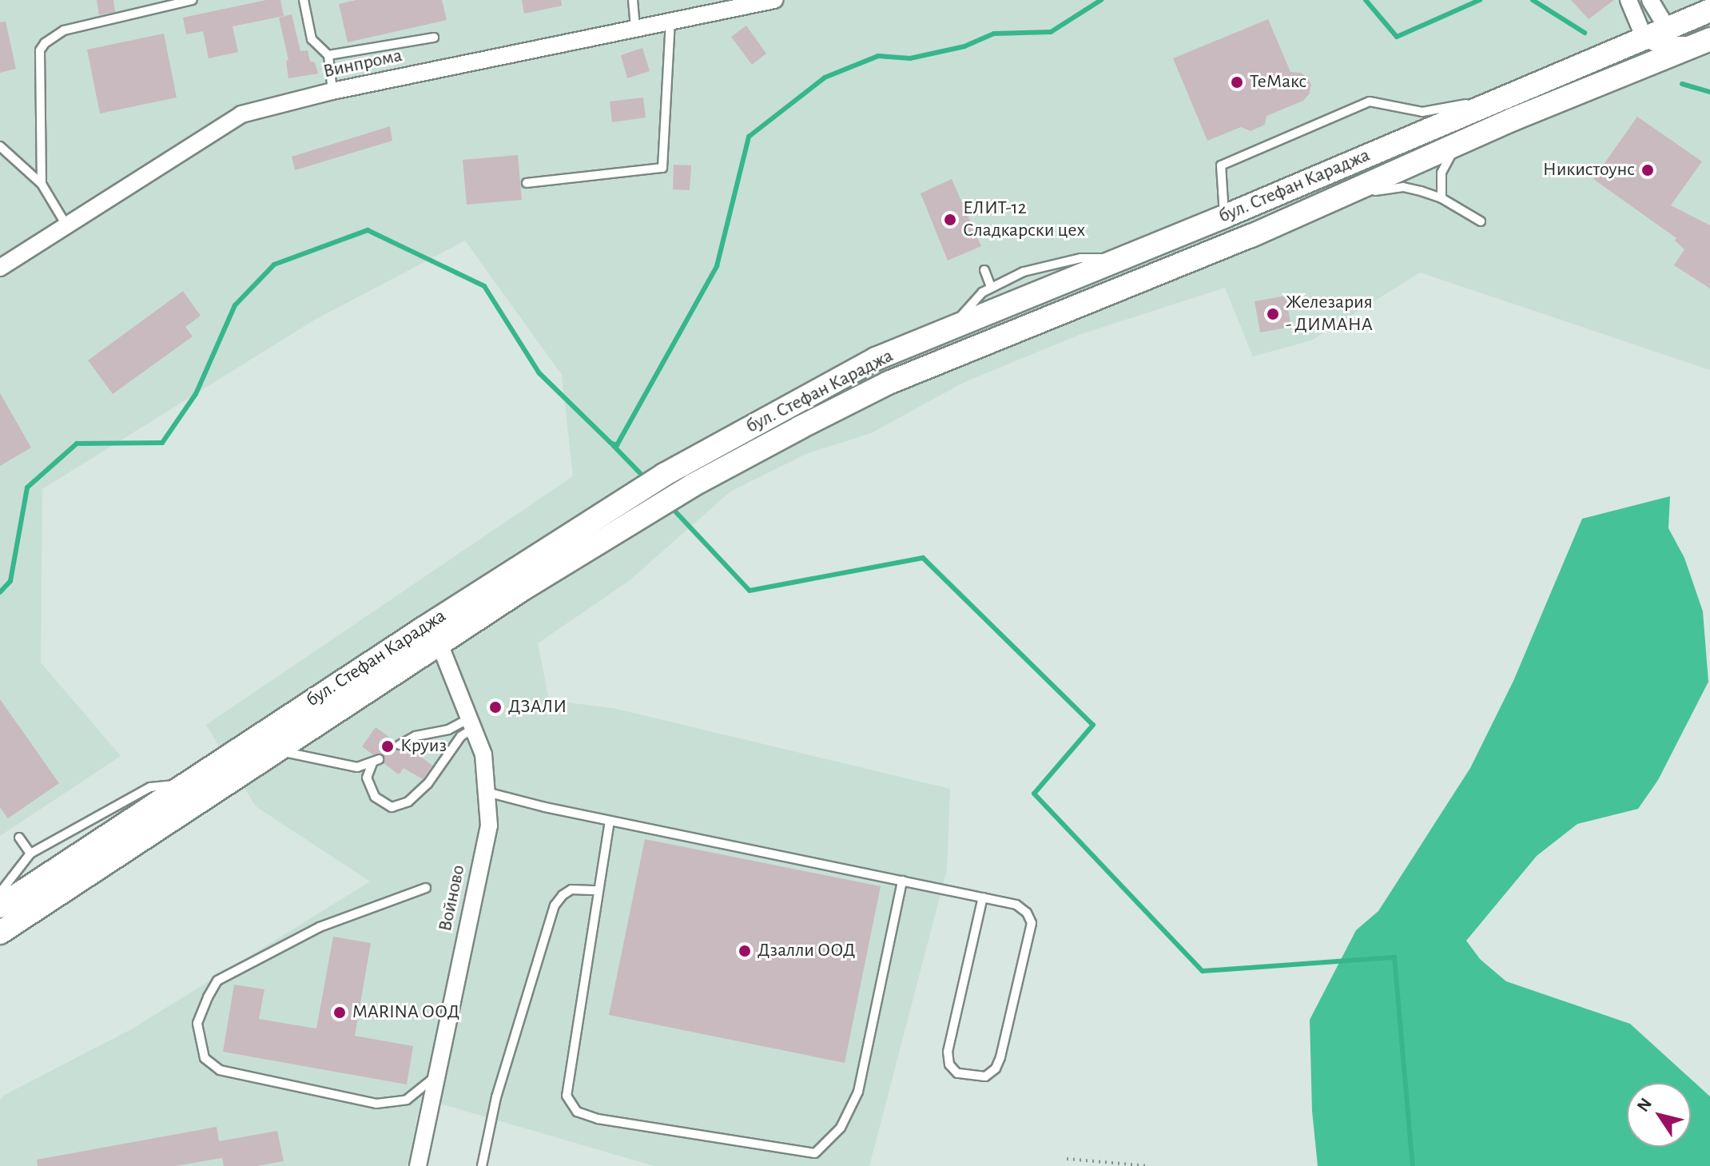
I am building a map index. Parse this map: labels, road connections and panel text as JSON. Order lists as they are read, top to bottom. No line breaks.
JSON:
{"streets":{"main road":["бул. Стефан Караджа"],"street":["Винпрома","Войново"]},"crossings":[["бул. Стефан Караджа","Войново"]],"places":["ТеМакс","Никистоунс","ЕЛИТ-12 Сладкарски цех","Железария - ДИМАНА","ДЗАЛИ","Круиз","Дзалли ООД","MARINA ООД"],"north":"top left"}
